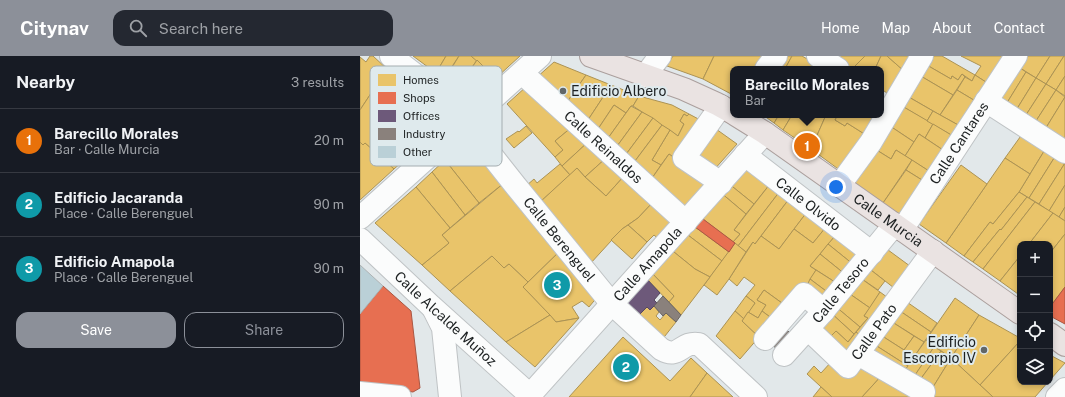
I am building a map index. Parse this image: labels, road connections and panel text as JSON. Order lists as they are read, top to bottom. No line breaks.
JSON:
{"streets":{"main road":["Calle Murcia"],"street":["Calle Cantares","Calle Reinaldos","Calle Olvido","Calle Berenguel","Calle Amapola","Calle Tesoro","Calle Alcalde Muñoz","Calle Pato"]},"crossings":[["Calle Cantares","Calle Murcia"],["Calle Cantares","Calle Tesoro"],["Calle Reinaldos","Calle Amapola"],["Calle Olvido","Calle Amapola"],["Calle Olvido","Calle Tesoro"],["Calle Murcia","Calle Amapola"],["Calle Murcia","Calle Tesoro"],["Calle Murcia","Calle Pato"],["Calle Berenguel","Calle Amapola"],["Calle Amapola","Calle Alcalde Muñoz"],["Calle Tesoro","Calle Pato"]],"places":["Edificio Albero","Edificio Escorpio IV"],"legend":["Homes","Shops","Offices","Industry","Other"],"page":{"header":"Citynav","search":"Search here","nav":["Home","Map","About","Contact"],"heading":["Nearby","3 results"],"popup":["Barecillo Morales","Bar"],"list":[{"mark":"1","name":"Barecillo Morales","note":"Bar · Calle Murcia","value":"20 m"},{"mark":"2","name":"Edificio Jacaranda","note":"Place · Calle Berenguel","value":"90 m"},{"mark":"3","name":"Edificio Amapola","note":"Place · Calle Berenguel","value":"90 m"}],"pins":["1","3","2"],"map_buttons":["+","−"],"buttons":["Save","Share"]}}
